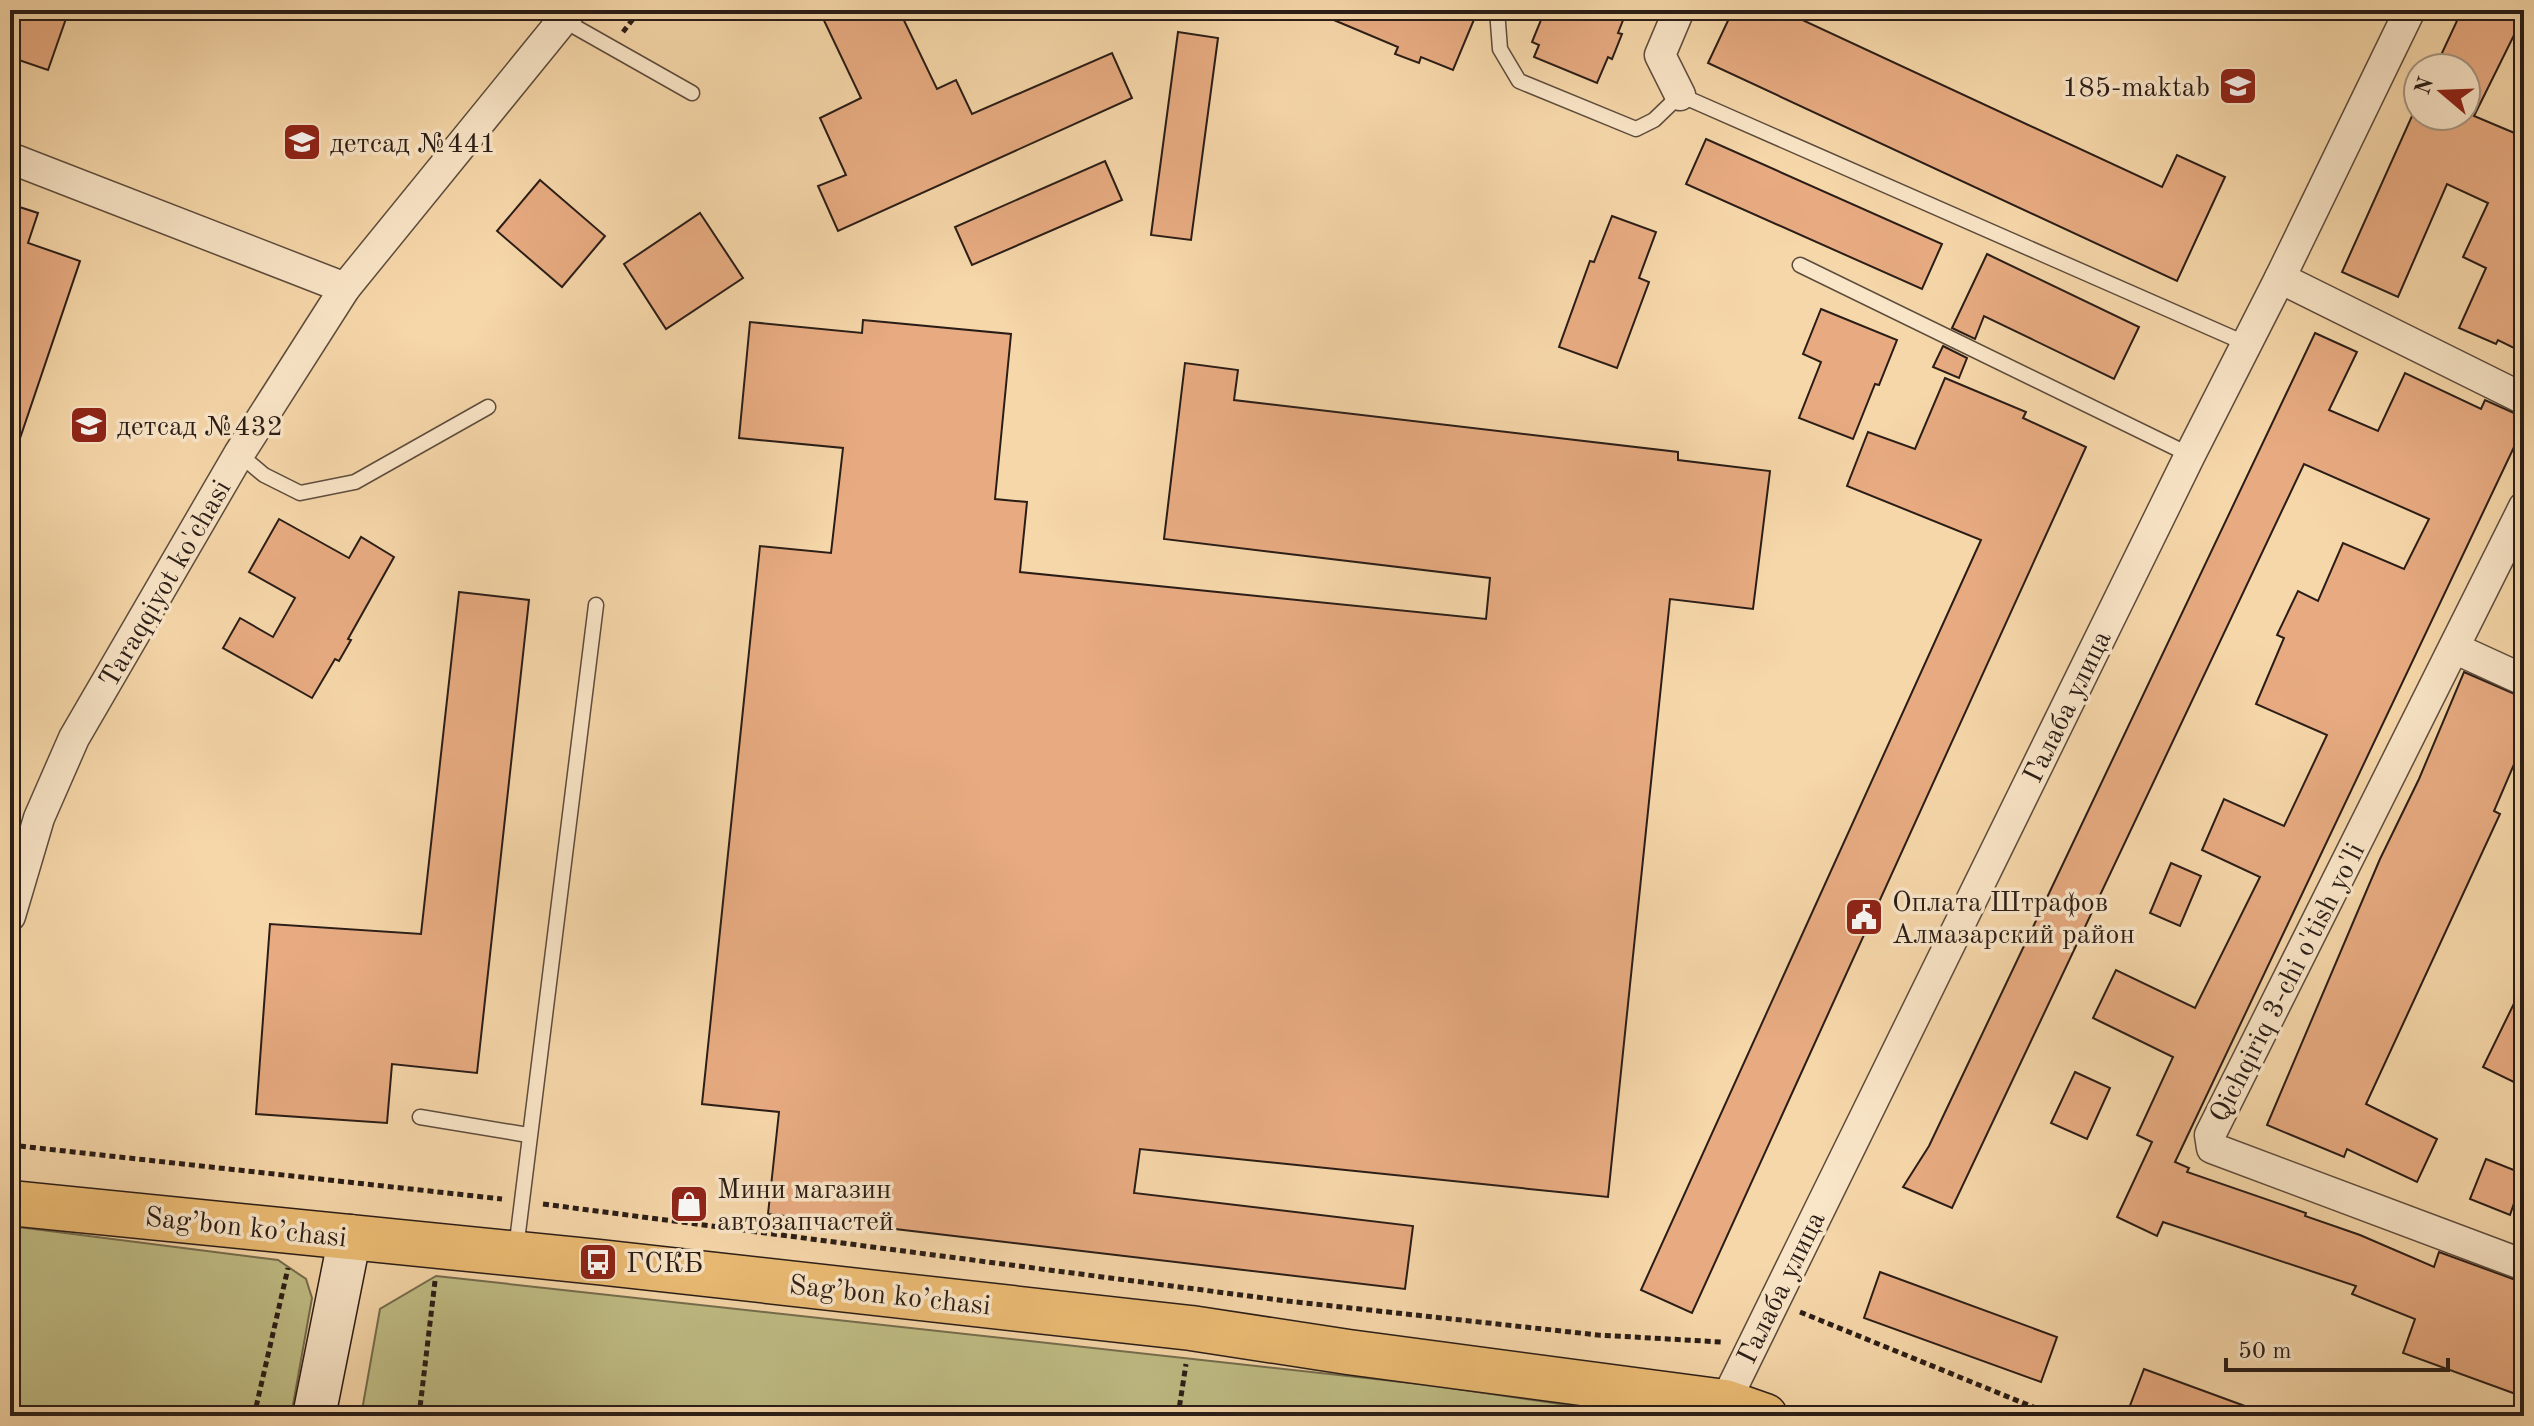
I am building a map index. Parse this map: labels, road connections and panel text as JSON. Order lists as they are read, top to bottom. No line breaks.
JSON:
{"streets":{"main road":["Sag’bon ko’chasi"],"street":["Taraqqiyot ko'chasi","Галаба улица","Qichqiriq 3-chi o'tish yo'li"]},"crossings":[["Галаба улица","Sag’bon ko’chasi"]],"places":{"school or university":["185-maktab","детсад №441","детсад №432"],"public building":["Оплата Штрафов Aлмазарский район"],"shop":["Мини магазин автозапчастей"],"bus stop":["ГСКБ"]},"scale_bar":"50 m","north":"left"}
